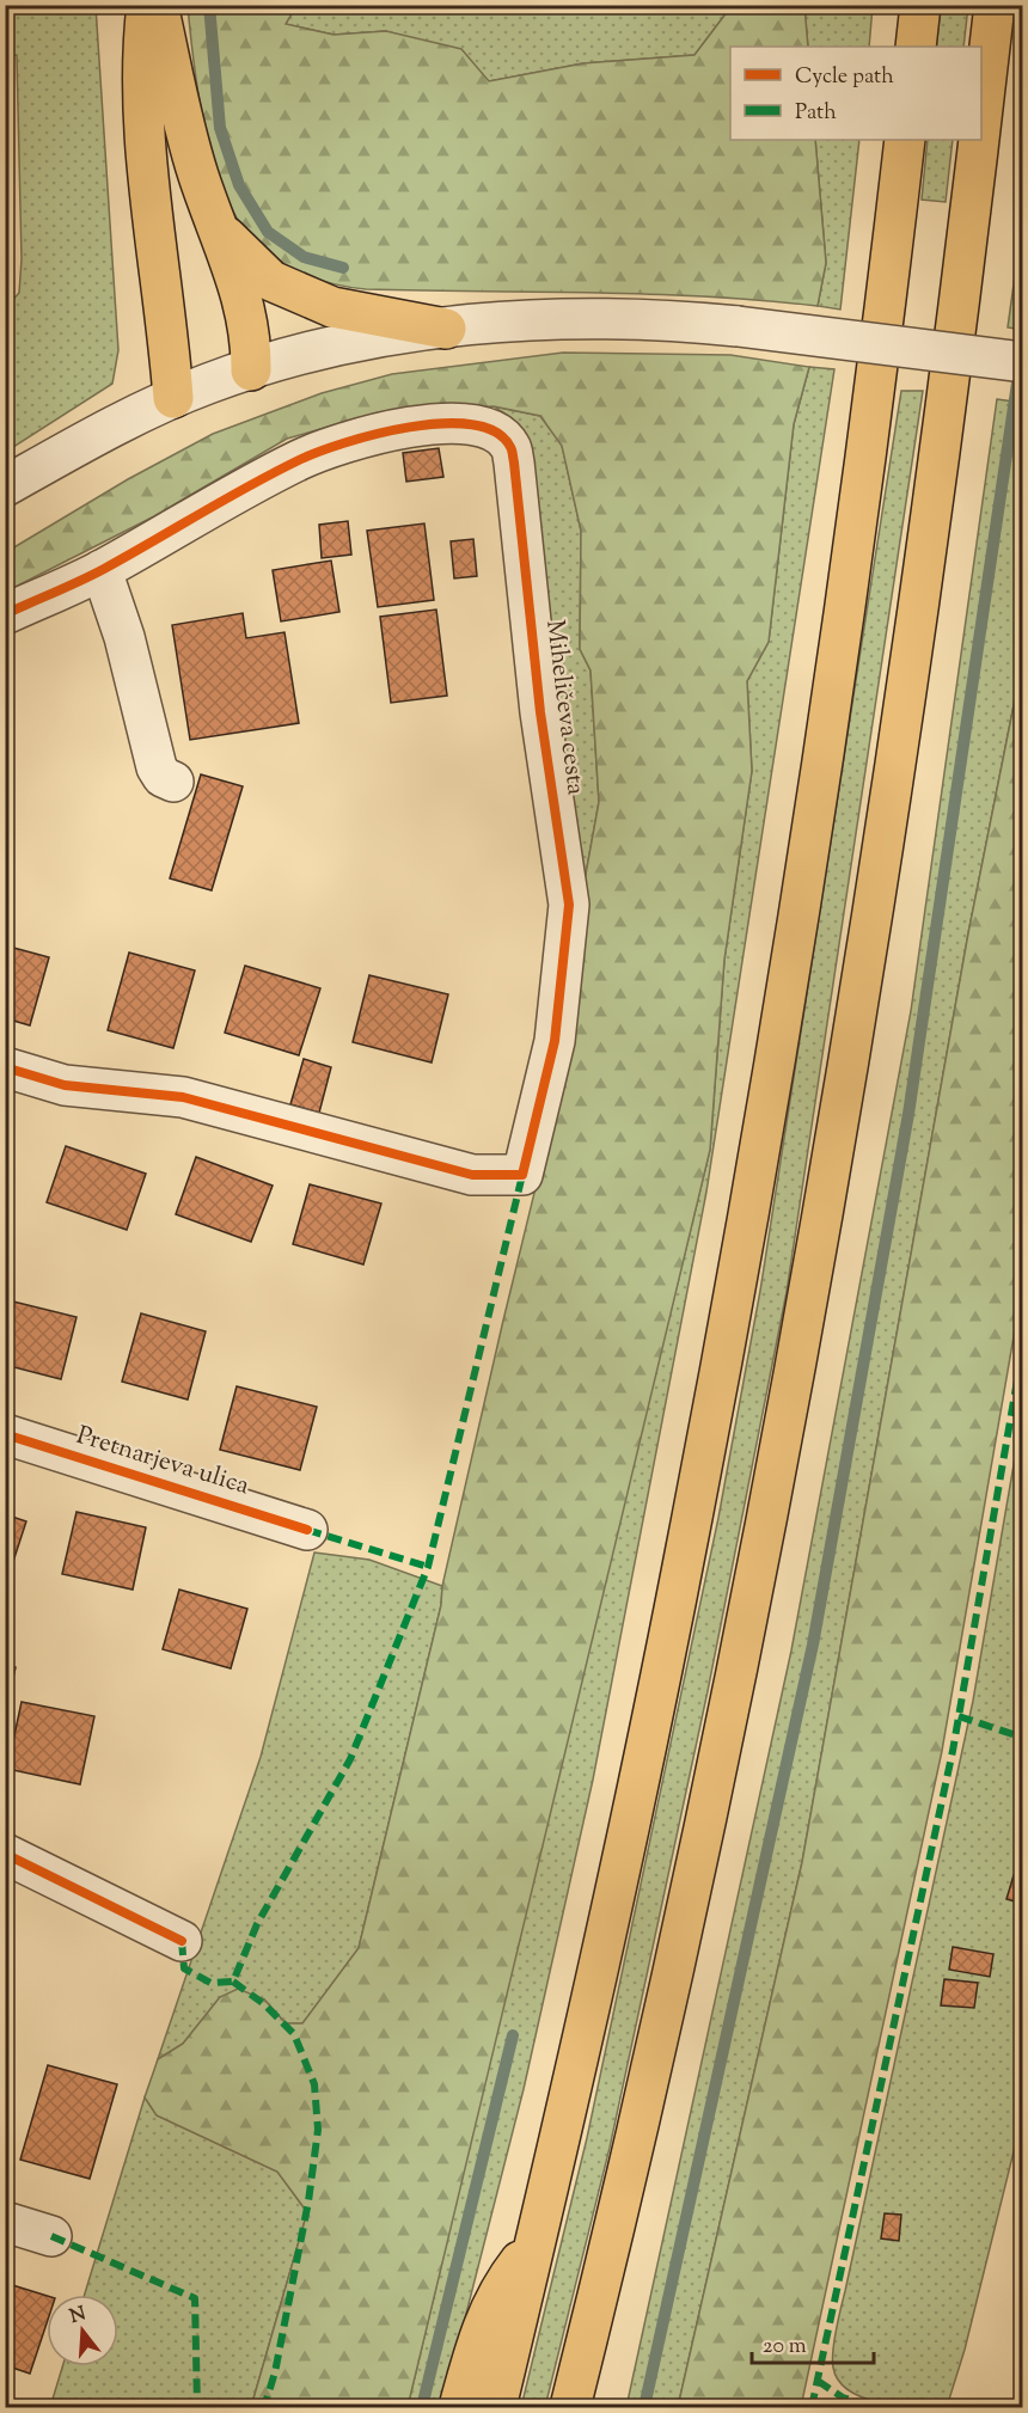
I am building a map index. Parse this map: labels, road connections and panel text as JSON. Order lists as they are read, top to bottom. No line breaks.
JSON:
{"streets":{"street":["Miheličeva cesta","Pretnarjeva ulica"]},"legend":["Cycle path","Path"],"scale_bar":"20 m","north":"top"}
